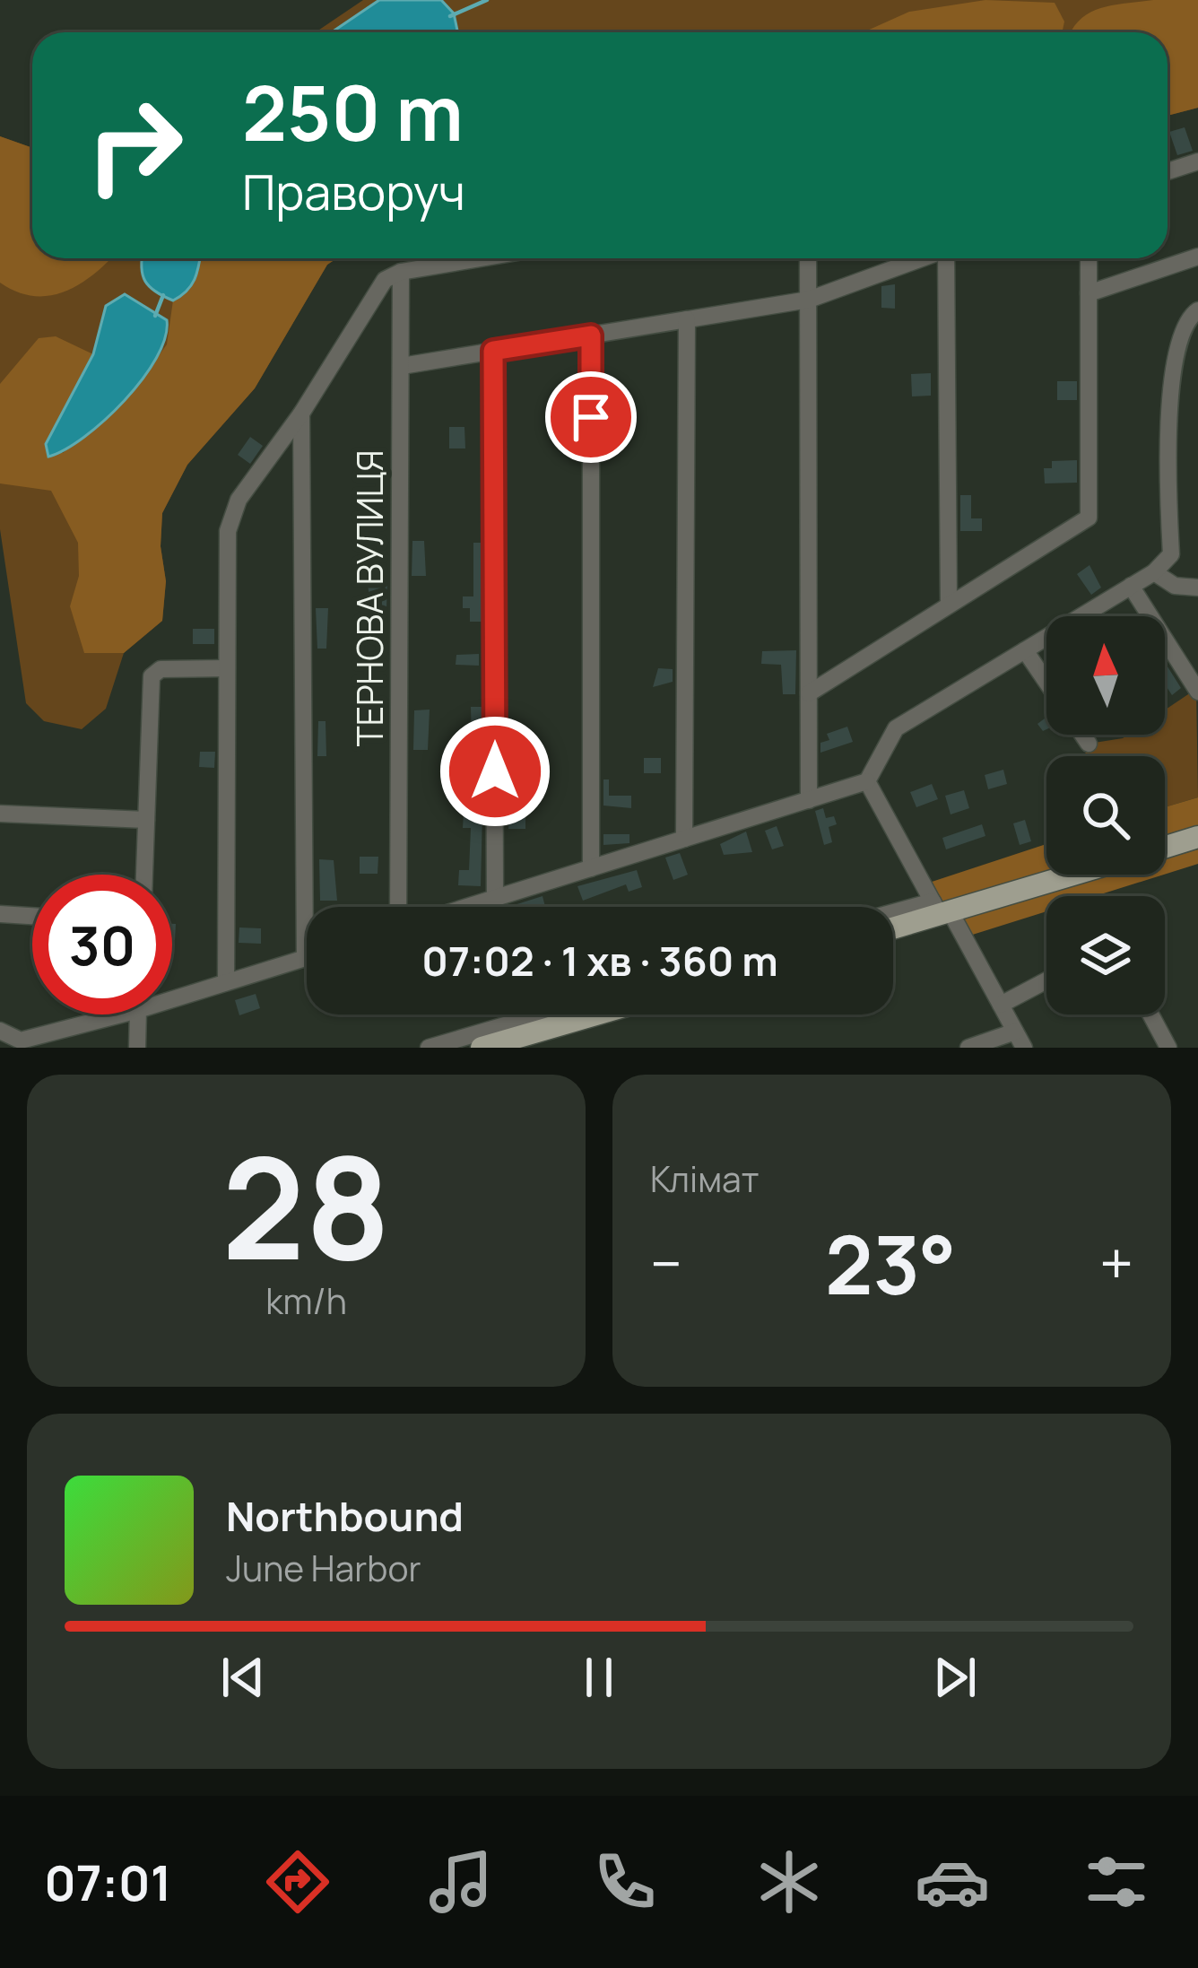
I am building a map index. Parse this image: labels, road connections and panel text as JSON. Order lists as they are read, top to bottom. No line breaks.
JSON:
{"streets":{"street":["ТЕРНОВА ВУЛИЦЯ"]},"north":"top","page":{"turn":["250 m","Праворуч"],"limit":"30","trip":"07:02 · 1 хв · 360 m","tile":[["28","km/h"],"Клімат"],"heat":["−","23°","+"],"song":["Northbound","June Harbor"],"tabs":"07:01"}}
